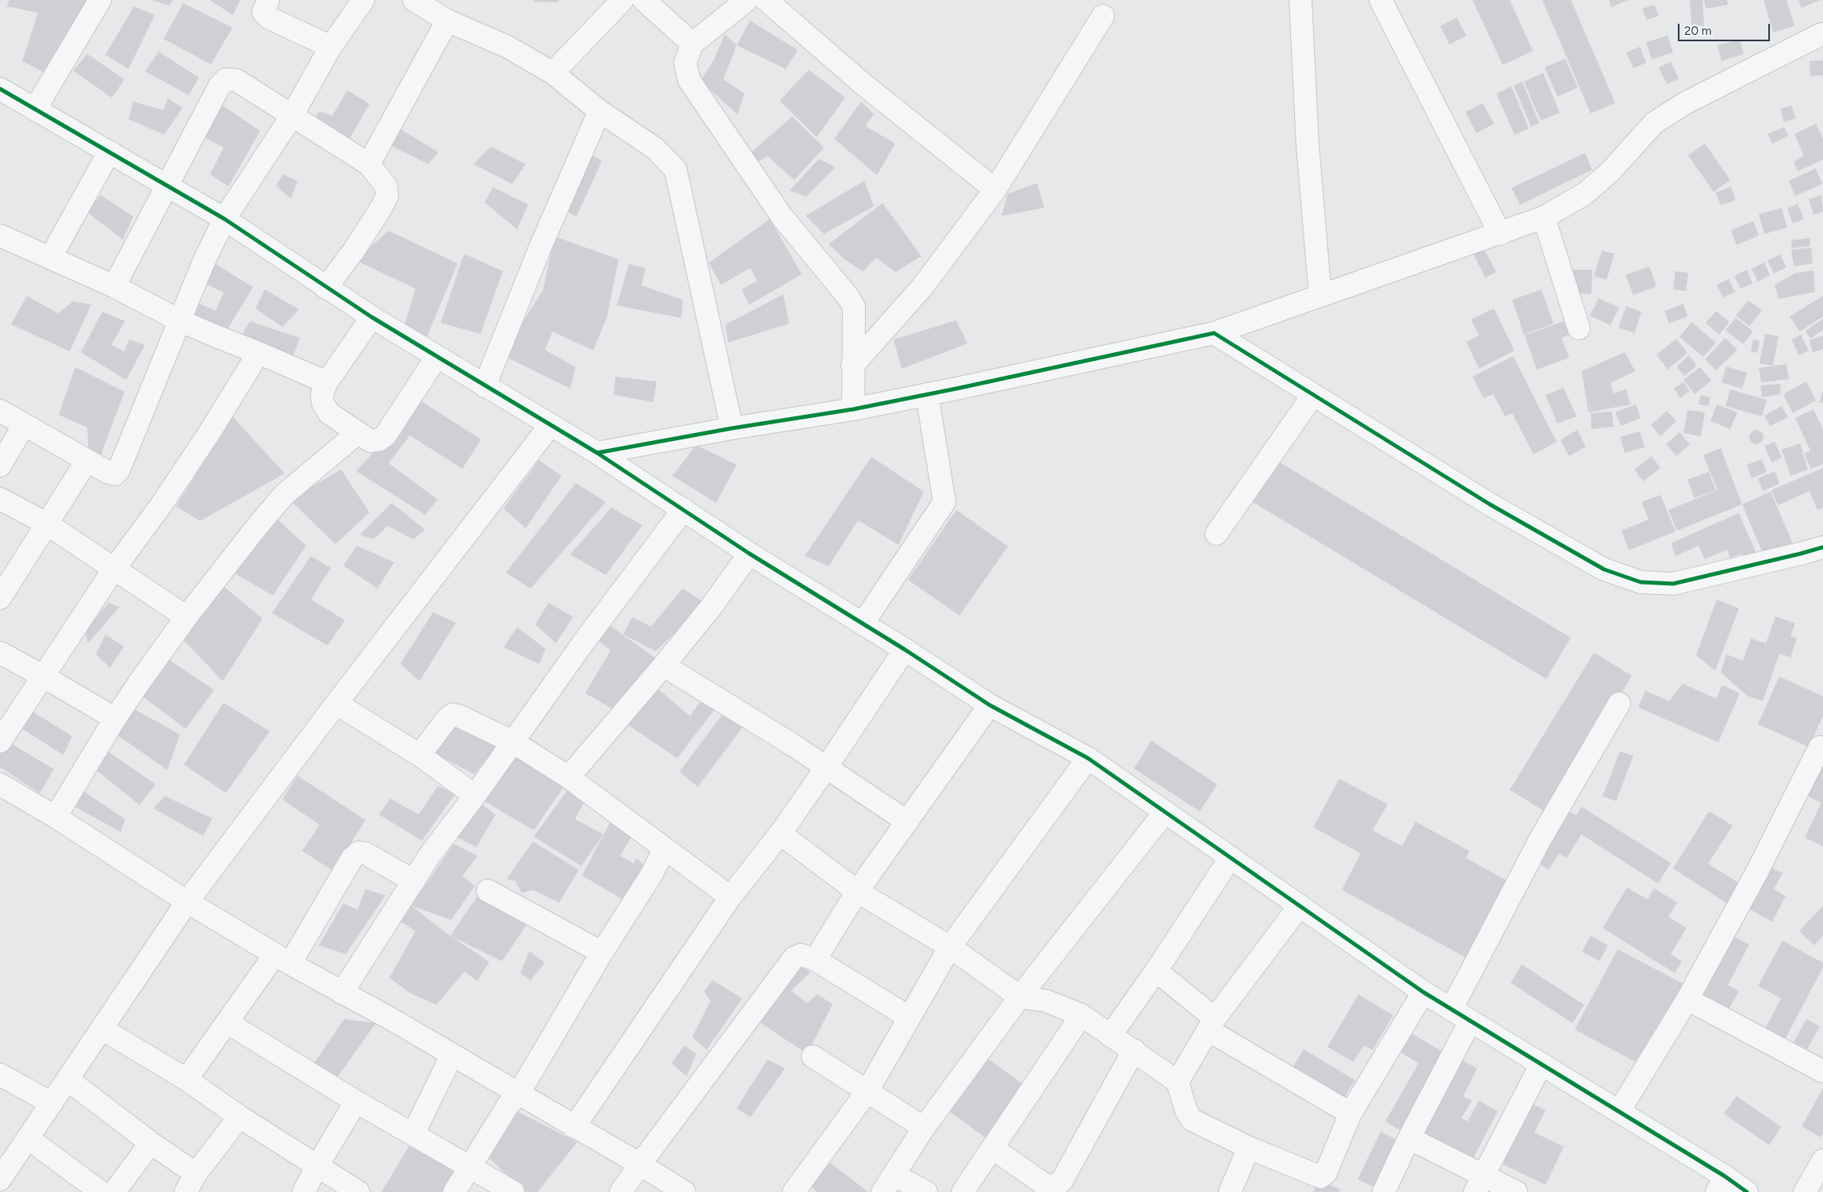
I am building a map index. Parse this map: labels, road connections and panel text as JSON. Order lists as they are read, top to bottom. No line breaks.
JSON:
{"scale_bar":"20 m"}
